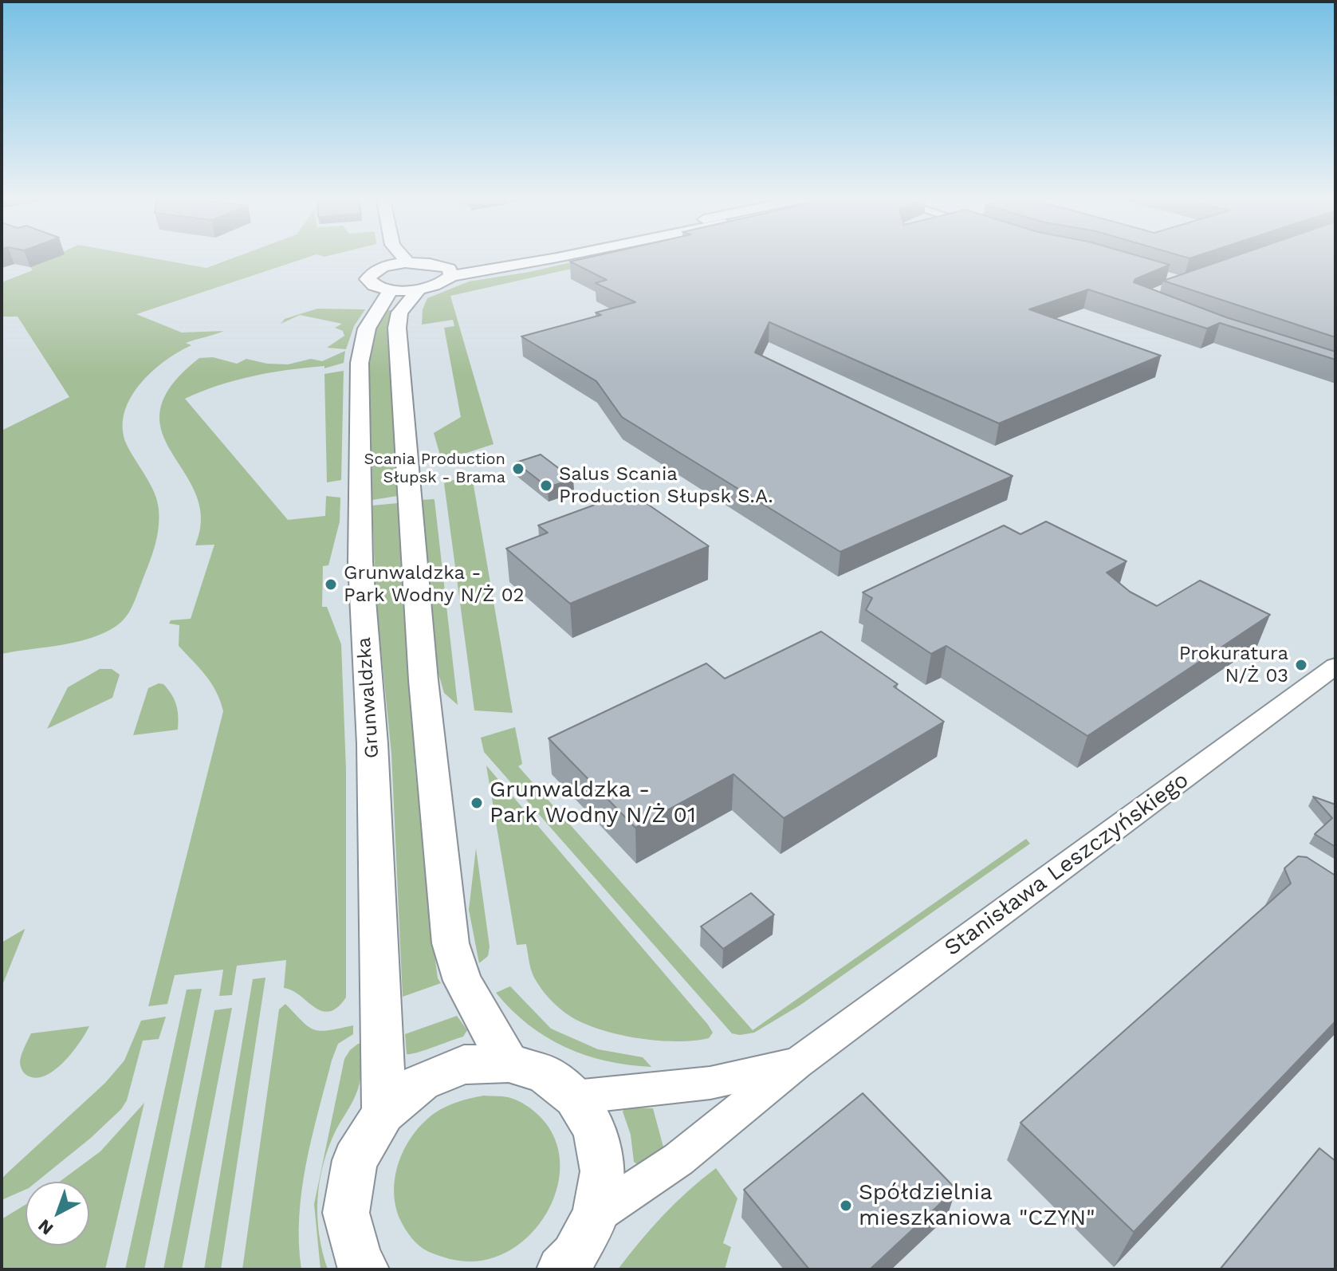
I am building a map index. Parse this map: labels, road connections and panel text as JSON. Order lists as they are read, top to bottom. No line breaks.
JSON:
{"streets":{"street":["Grunwaldzka","Stanisława Leszczyńskiego"]},"places":["Scania Production Słupsk - Brama","Salus Scania Production Słupsk S.A.","Grunwaldzka - Park Wodny N/Ż 02","Prokuratura N/Ż 03","Grunwaldzka - Park Wodny N/Ż 01","Spółdzielnia mieszkaniowa \"CZYN\""],"north":"bottom left"}
